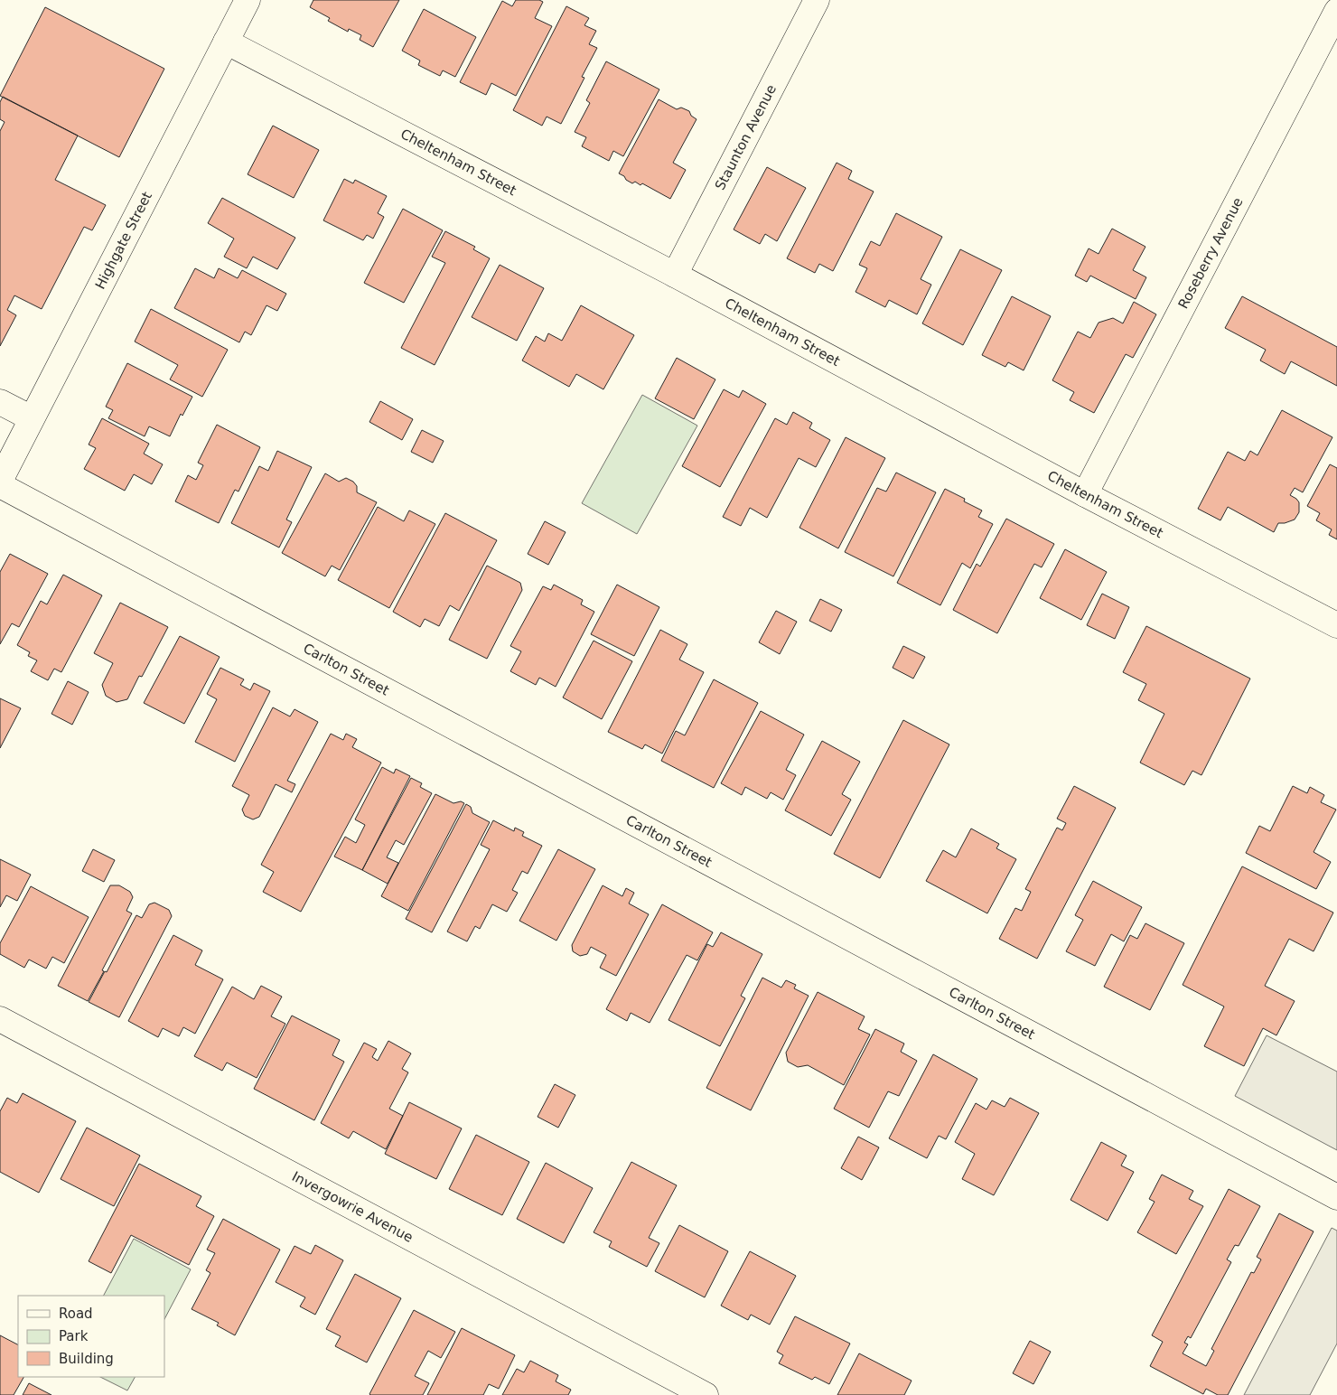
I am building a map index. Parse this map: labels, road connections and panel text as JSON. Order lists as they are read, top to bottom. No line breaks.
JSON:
{"streets":{"street":["Staunton Avenue","Cheltenham Street","Highgate Street","Roseberry Avenue","Carlton Street","Invergowrie Avenue"]},"crossings":[["Staunton Avenue","Cheltenham Street"],["Cheltenham Street","Highgate Street"],["Cheltenham Street","Roseberry Avenue"]],"legend":["Road","Park","Building"]}
